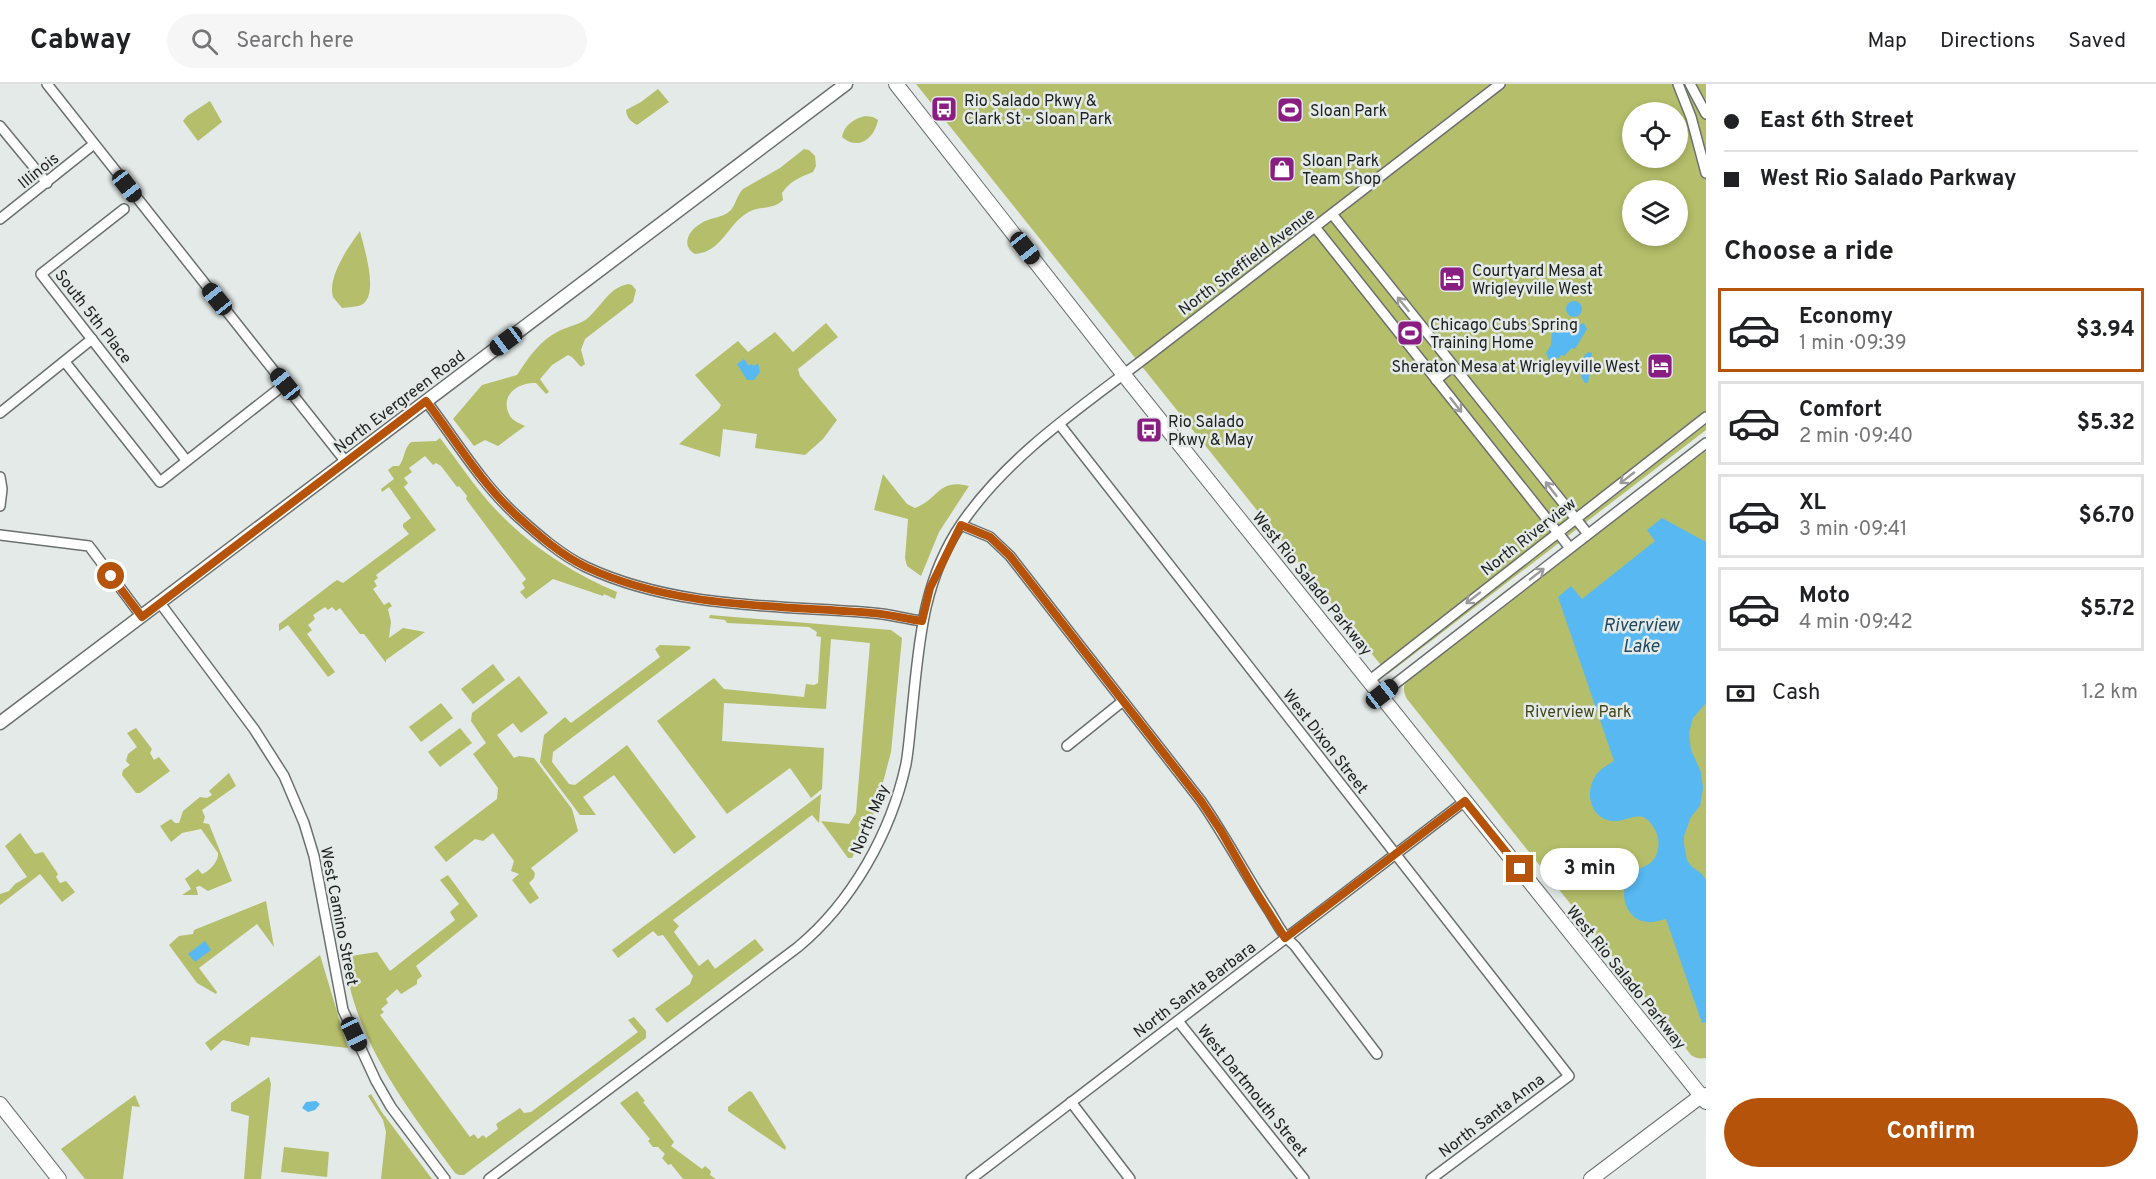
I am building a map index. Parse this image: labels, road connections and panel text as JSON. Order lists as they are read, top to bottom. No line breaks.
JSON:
{"streets":{"main road":["West Rio Salado Parkway"],"street":["Illinois","North Sheffield Avenue","South 5th Place","North Evergreen Road","North Riverview","West Dixon Street","North May","West Camino Street","North Santa Barbara","West Dartmouth Street","North Santa Anna"]},"crossings":[["North Sheffield Avenue","West Rio Salado Parkway"],["North Sheffield Avenue","North May"],["North Evergreen Road","West Camino Street"],["North Riverview","West Rio Salado Parkway"],["West Rio Salado Parkway","North May"],["West Rio Salado Parkway","North Santa Barbara"],["West Dixon Street","North May"],["West Dixon Street","North Santa Barbara"],["West Dixon Street","North Santa Anna"],["North Santa Barbara","West Dartmouth Street"]],"water":["Riverview Lake"],"parks":["Riverview Park"],"places":{"bus stop":["Rio Salado Pkwy & Clark St - Sloan Park","Rio Salado Pkwy & May"],"sports":["Sloan Park","Chicago Cubs Spring Training Home"],"shop":["Sloan Park Team Shop"],"hotel":["Courtyard Mesa at Wrigleyville West","Sheraton Mesa at Wrigleyville West"]},"page":{"header":"Cabway","search":"Search here","nav":["Map","Directions","Saved"],"banner":["East 6th Street","West Rio Salado Parkway"],"heading":"Choose a ride","list":[{"name":"Economy","note":"1 min · 09:39","value":"$3.94"},{"name":"Comfort","note":"2 min · 09:40","value":"$5.32"},{"name":"XL","note":"3 min · 09:41","value":"$6.70"},{"name":"Moto","note":"4 min · 09:42","value":"$5.72"}],"pay":["Cash","1.2 km"],"bubble":"3 min","buttons":"Confirm"}}
